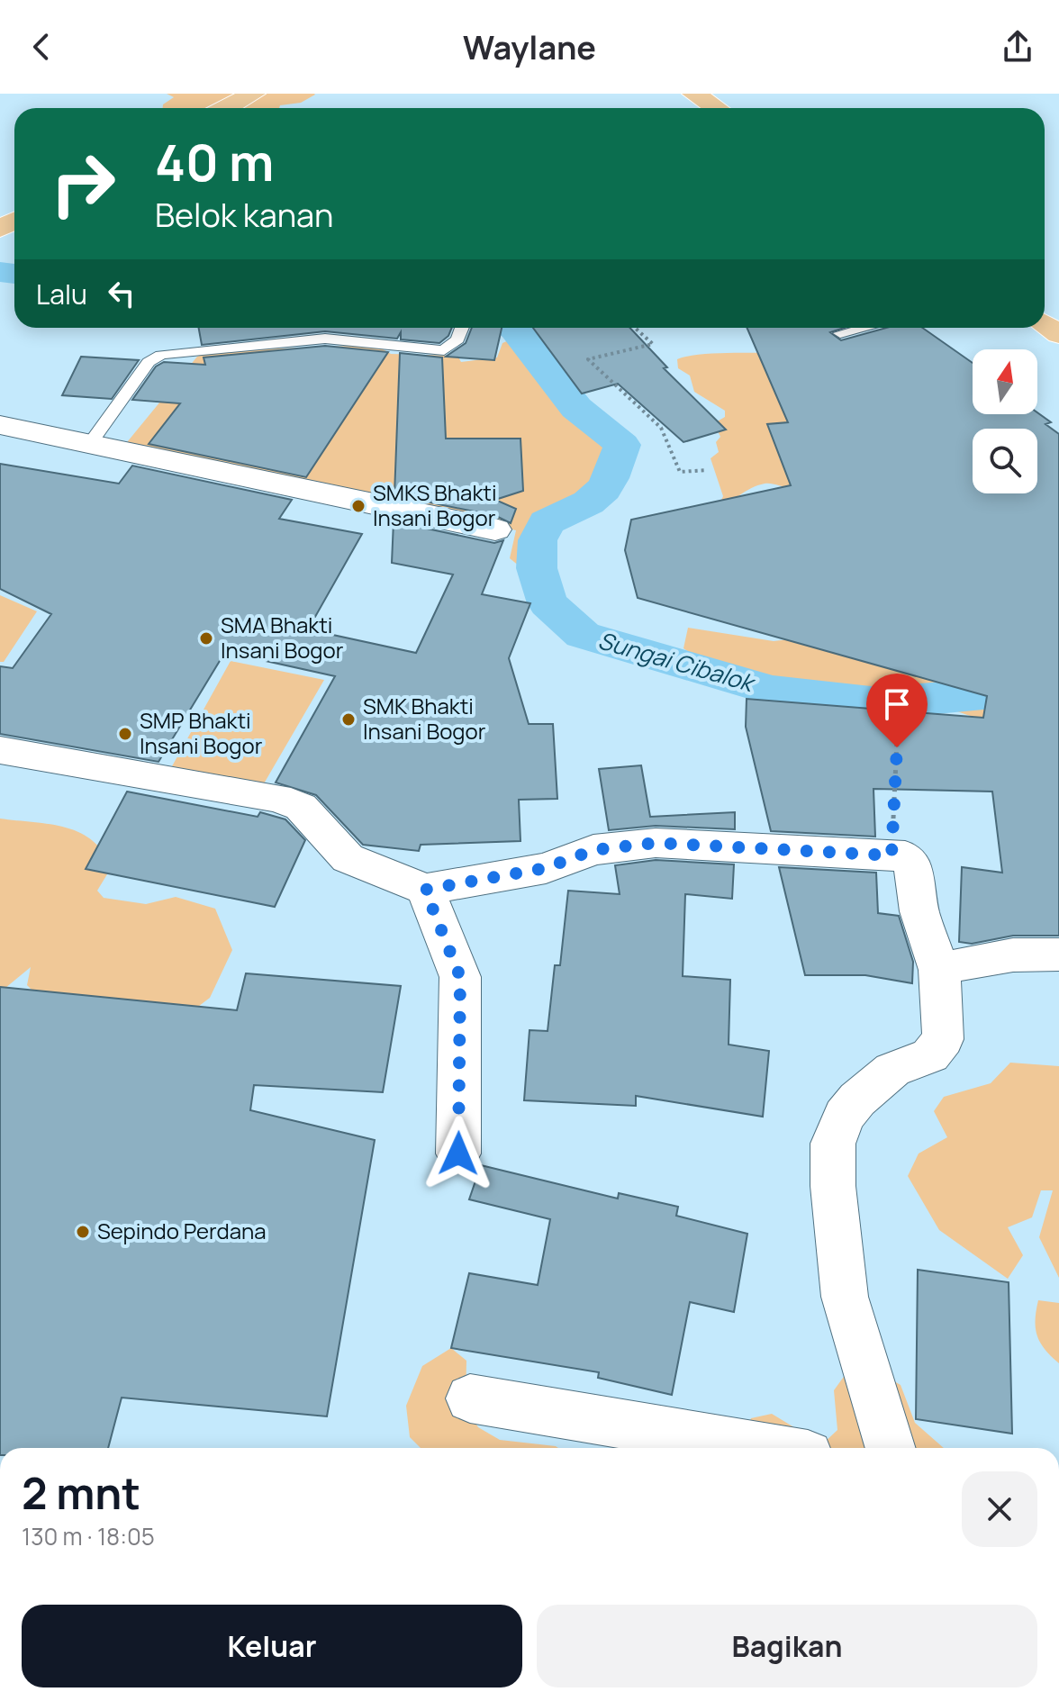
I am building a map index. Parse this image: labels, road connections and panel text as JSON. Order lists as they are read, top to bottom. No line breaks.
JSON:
{"water":["Sungai Cibalok"],"places":["SMKS Bhakti Insani Bogor","SMA Bhakti Insani Bogor","SMK Bhakti Insani Bogor","SMP Bhakti Insani Bogor","Sepindo Perdana"],"north":"top","page":{"header":"Waylane","turn":["40 m","Belok kanan"],"then":"Lalu","heading":["2 mnt","130 m · 18:05"],"buttons":["Keluar","Bagikan"]}}
